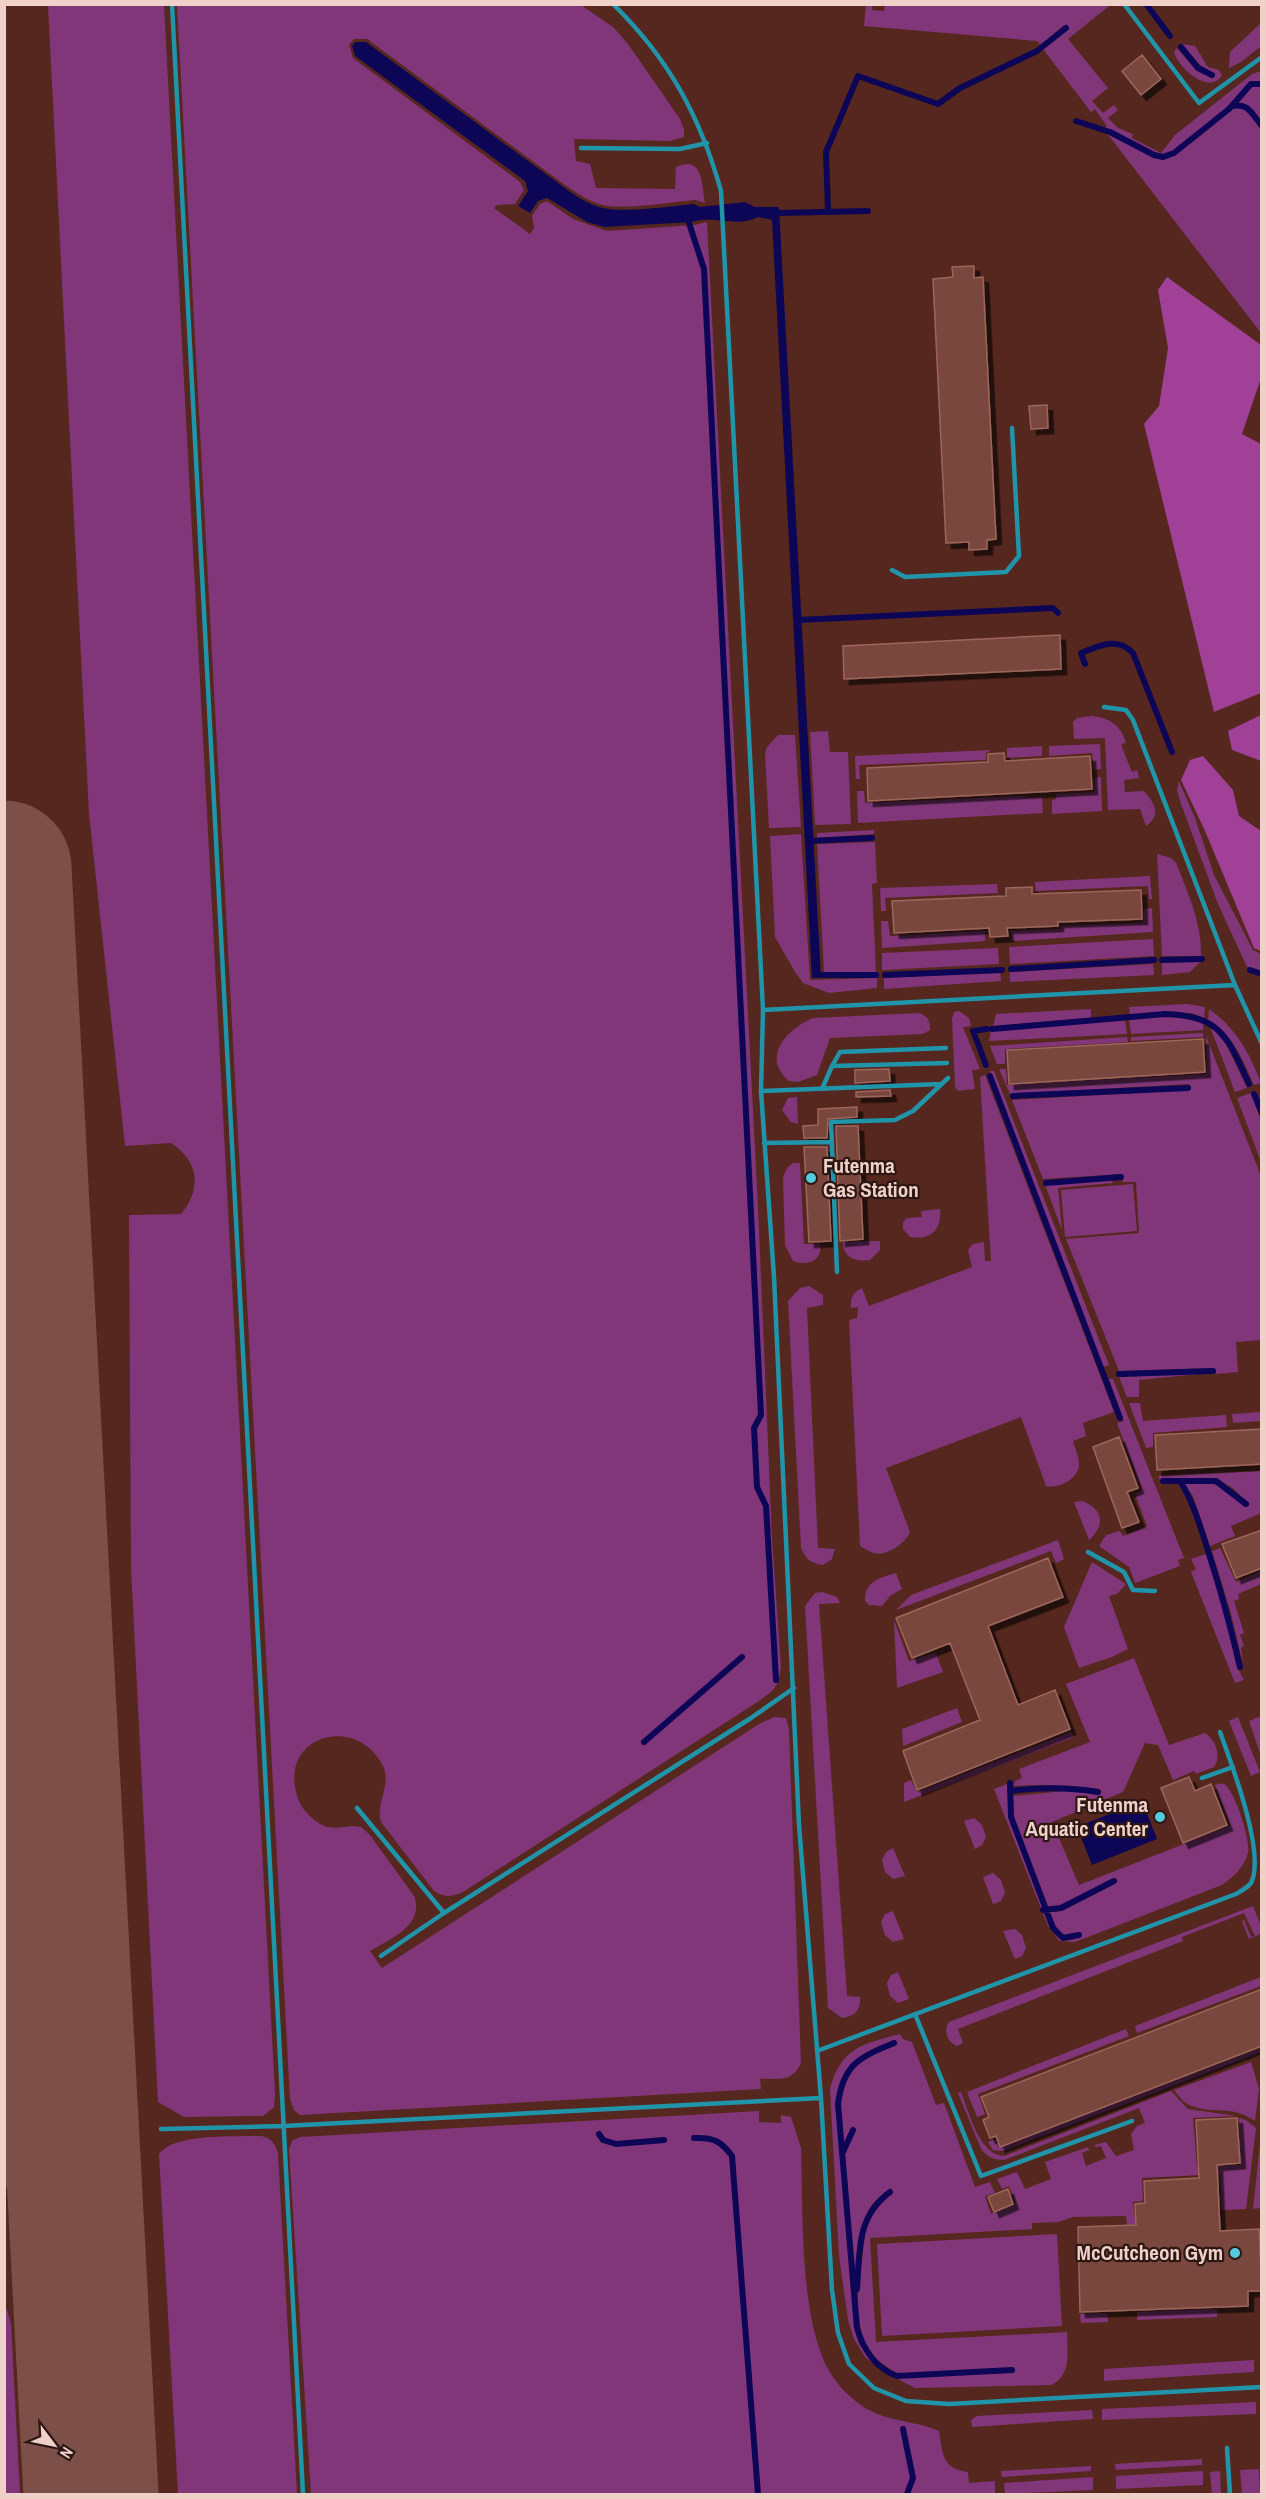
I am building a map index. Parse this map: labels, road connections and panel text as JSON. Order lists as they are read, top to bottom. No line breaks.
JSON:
{"places":["Futenma Gas Station","Futenma Aquatic Center","McCutcheon Gym"],"north":"bottom right"}
